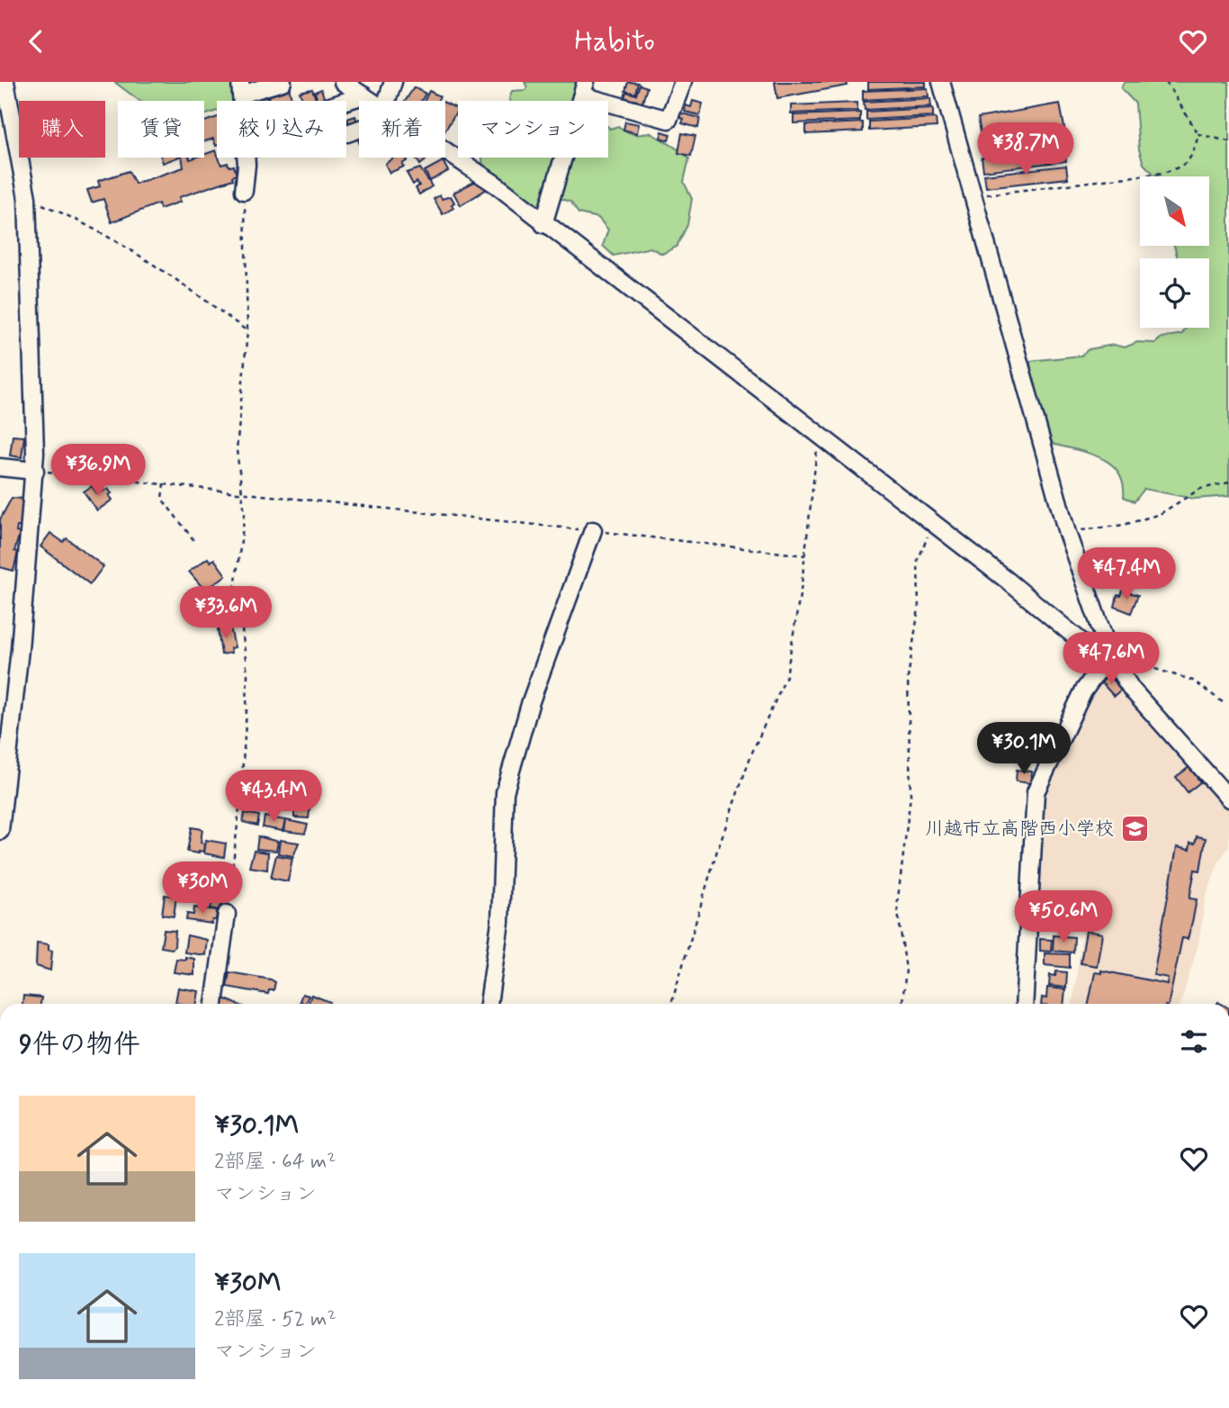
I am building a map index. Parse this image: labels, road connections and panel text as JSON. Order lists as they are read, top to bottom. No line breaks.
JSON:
{"places":{"school or university":["川越市立高階西小学校"]},"north":"bottom right","page":{"header":"Habito","chip":["購入","賃貸","絞り込み","新着","マンション"],"price":["¥38.7M","¥36.9M","¥47.4M","¥33.6M","¥47.6M","¥30.1M","¥43.4M","¥30M","¥50.6M"],"heading":"9件の物件","list":[{"name":"¥30.1M","note":"2部屋 · 64 m² · マンション"},{"name":"¥30M","note":"2部屋 · 52 m² · マンション"}]}}
